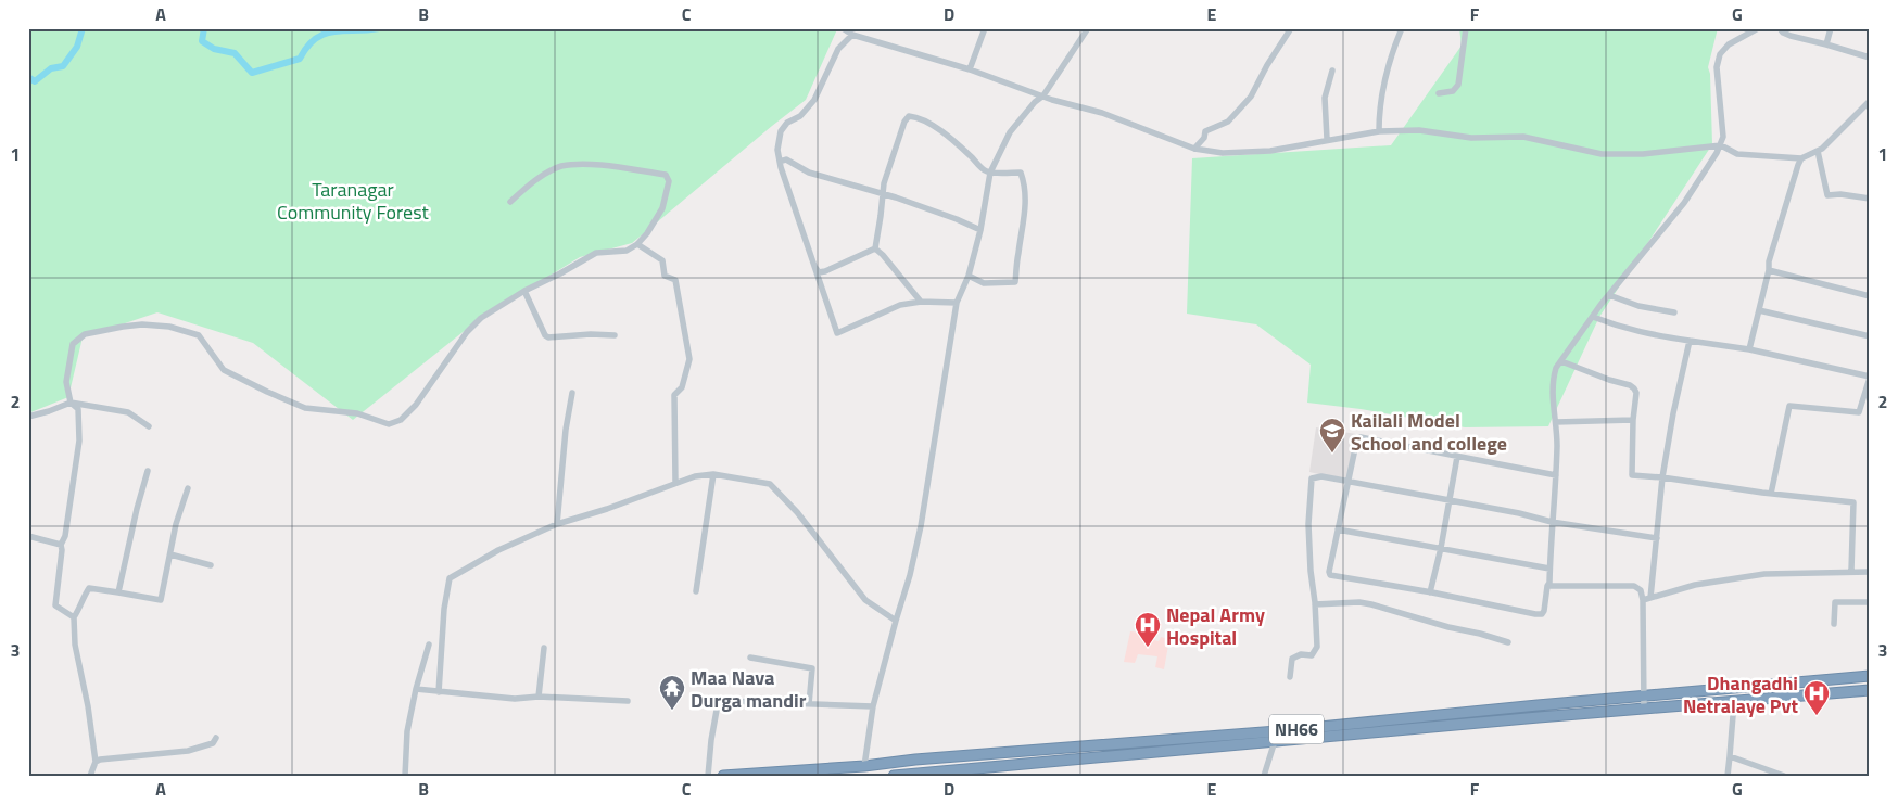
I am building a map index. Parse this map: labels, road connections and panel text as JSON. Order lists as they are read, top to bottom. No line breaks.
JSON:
{"streets":{"highway":["NH66"]},"parks":["Taranagar Community Forest"],"places":{"school or university":["Kailali Model School and college"],"hospital":["Nepal Army Hospital","Dhangadhi Netralaye Pvt"],"temple":["Maa Nava Durga mandir"]},"grid":{"columns":["A","B","C","D","E","F","G"],"rows":["1","2","3"]}}
